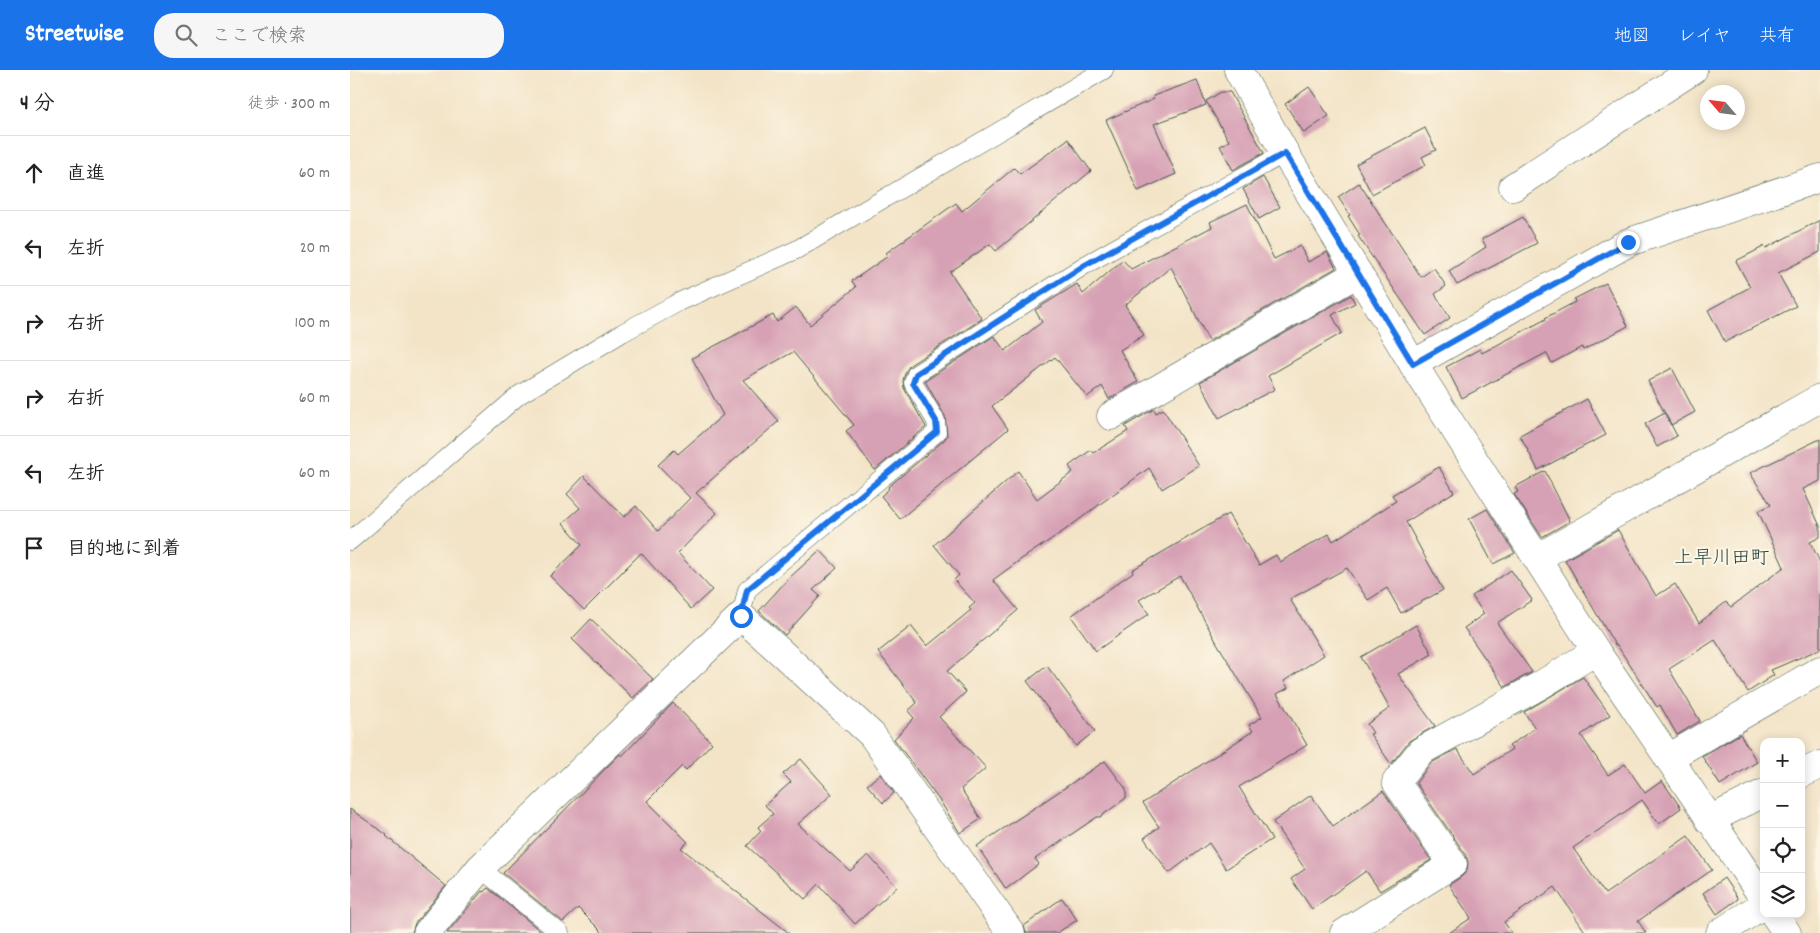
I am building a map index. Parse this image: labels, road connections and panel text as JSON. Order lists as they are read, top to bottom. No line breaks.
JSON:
{"districts":["上早川田町"],"north":"top left","page":{"header":"Streetwise","search":"ここで検索","nav":["地図","レイヤ","共有"],"heading":["4 分","徒歩 · 300 m"],"list":[["直進","60 m"],["左折","20 m"],["右折","100 m"],["右折","60 m"],["左折","60 m"],"目的地に到着"],"map_buttons":["+","−"]}}
